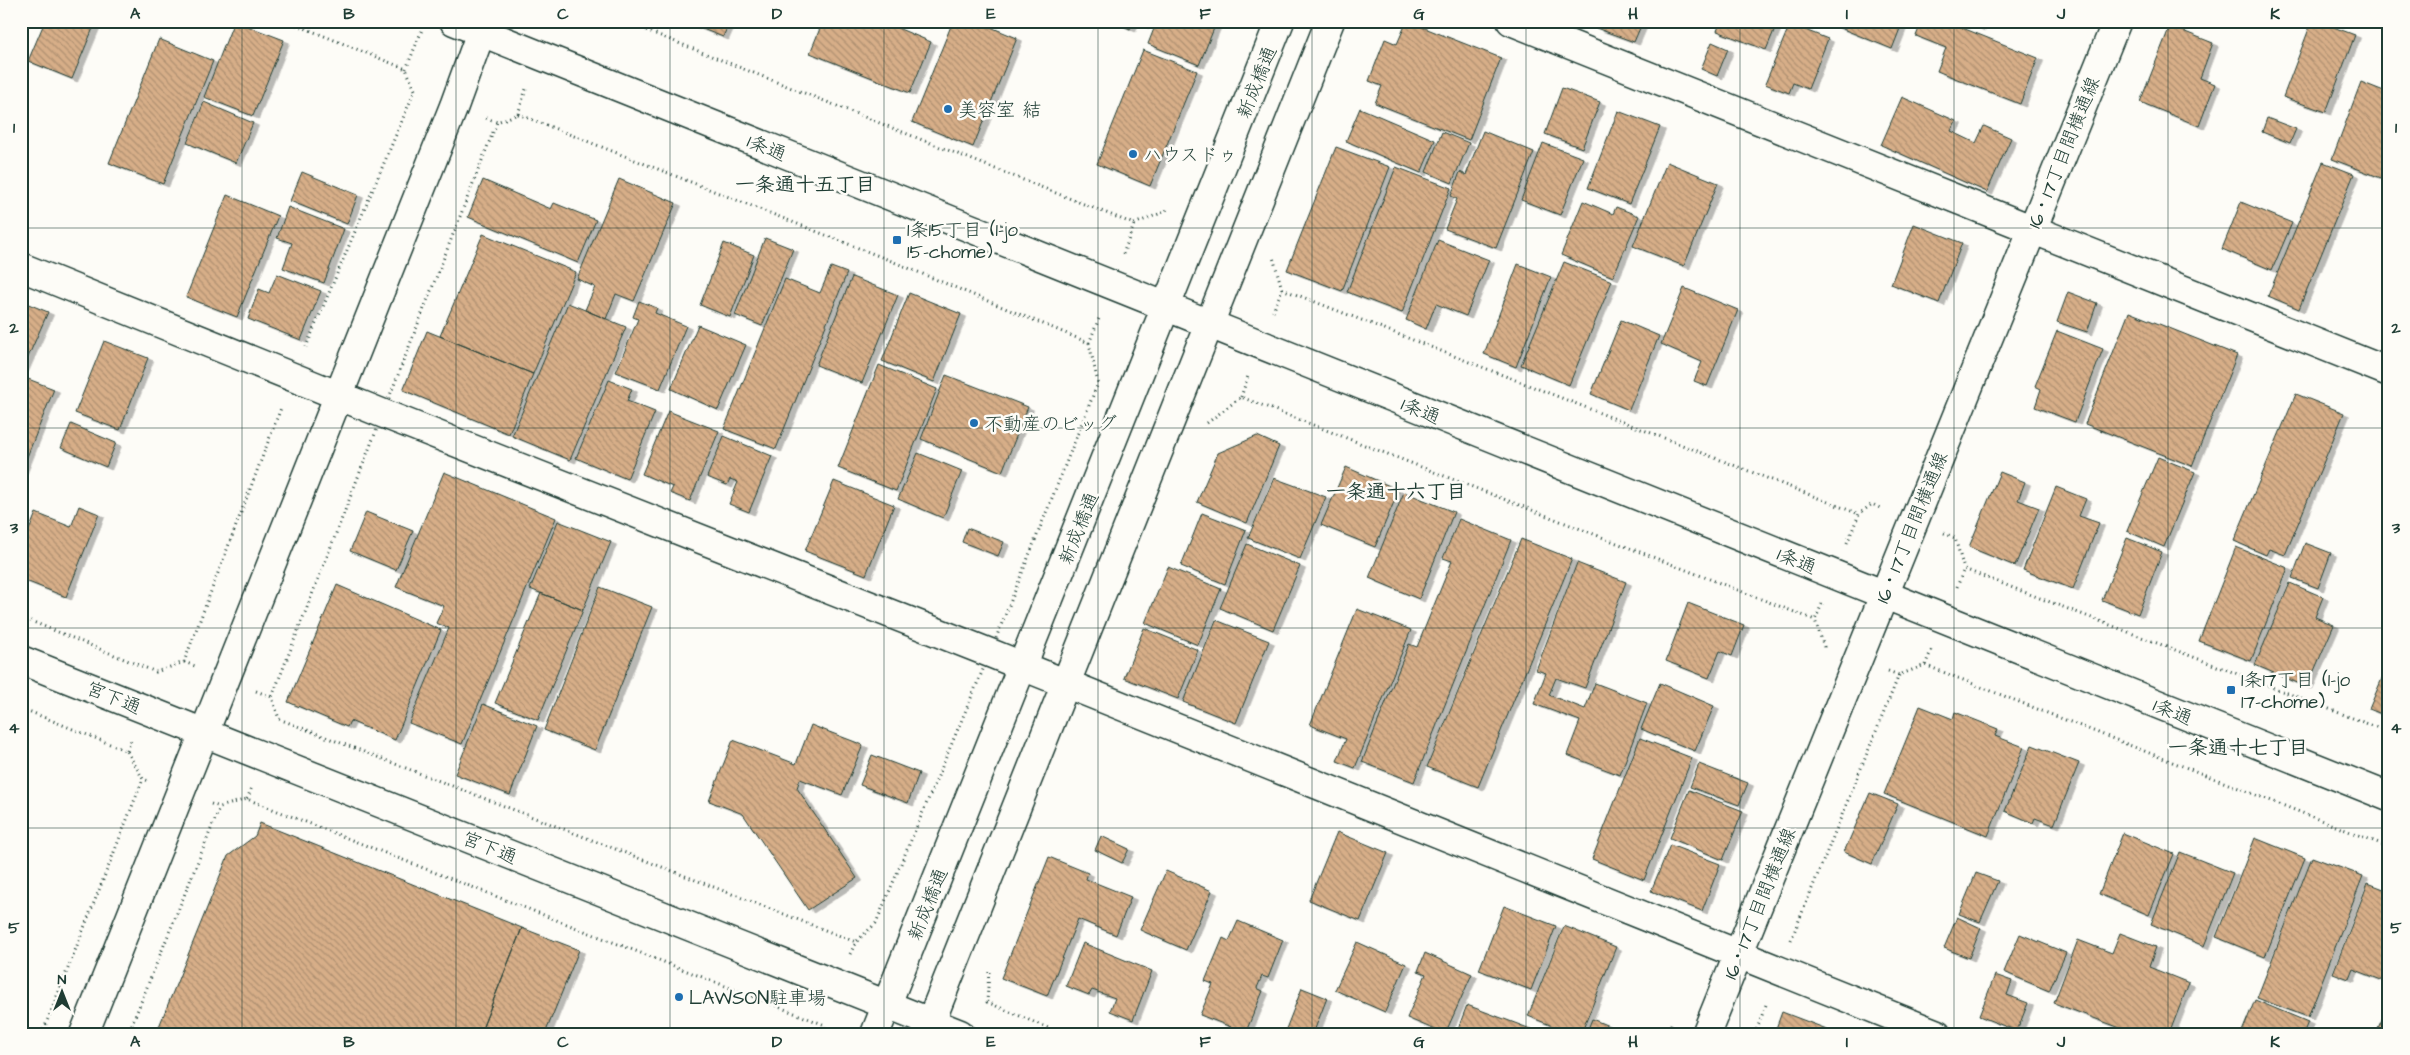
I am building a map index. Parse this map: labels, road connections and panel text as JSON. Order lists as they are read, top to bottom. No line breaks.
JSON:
{"streets":{"street":["新成橋通","1条通","16・17丁目間横通線","宮下通"]},"crossings":[["新成橋通","1条通"],["新成橋通","宮下通"],["1条通","16・17丁目間横通線"]],"districts":["一条通十五丁目","一条通十六丁目","一条通十七丁目"],"places":{"other":["美容室 結","ハウスドゥ","不動産のビッグ","LAWSON駐車場"],"transit":["1条15丁目 (1-jo 15-chome)","1条17丁目 (1-jo 17-chome)"]},"north":"top","grid":{"columns":["A","B","C","D","E","F","G","H","I","J","K"],"rows":["1","2","3","4","5"]}}
